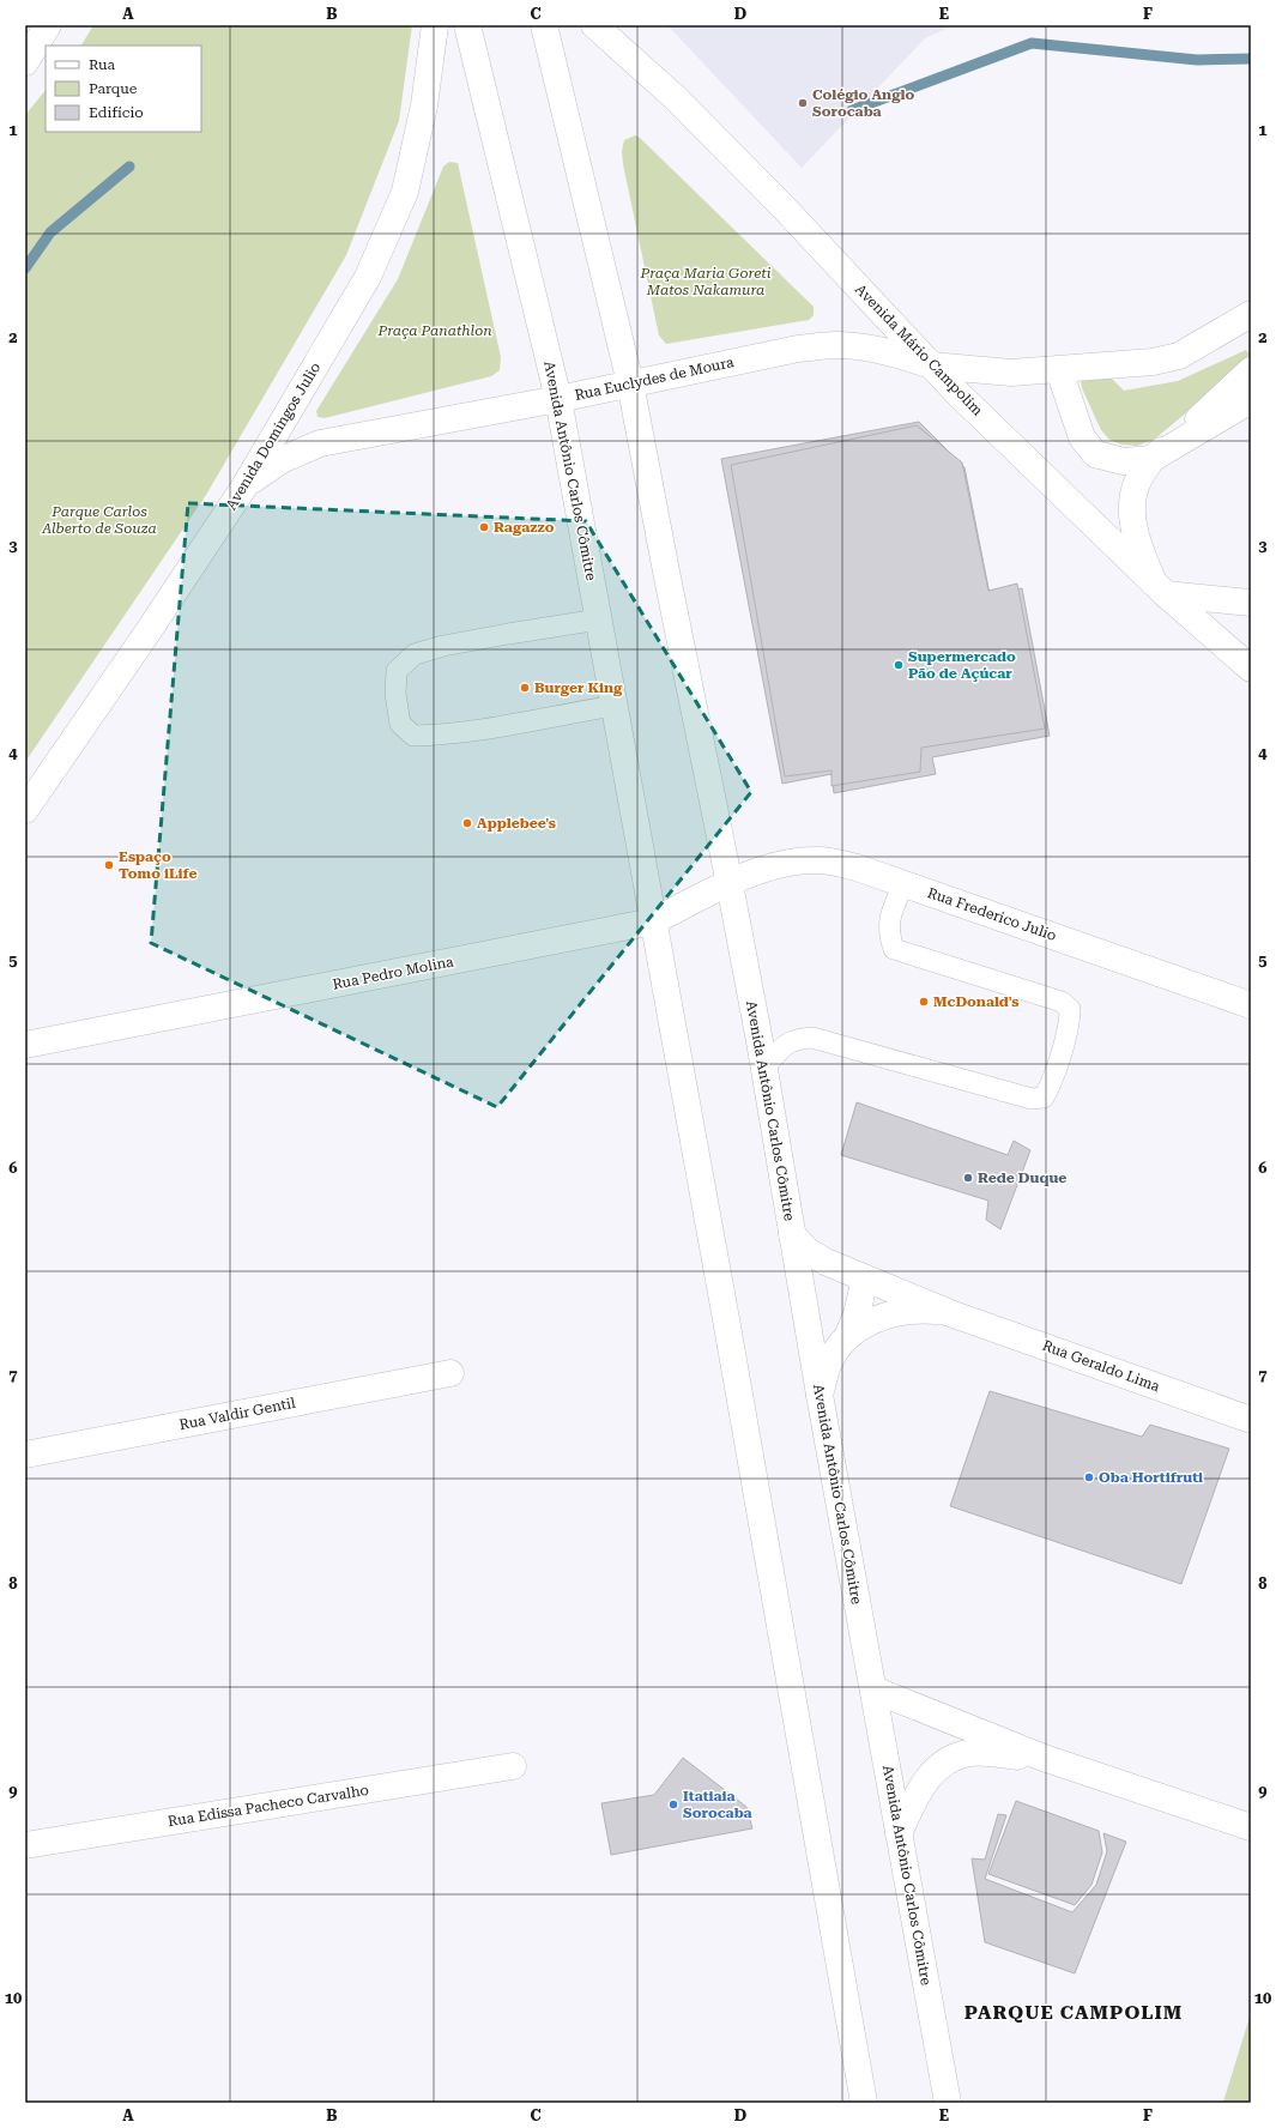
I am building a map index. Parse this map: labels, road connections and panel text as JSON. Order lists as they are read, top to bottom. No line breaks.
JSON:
{"streets":{"street":["Avenida Mário Campolim","Rua Euclydes de Moura","Avenida Domingos Julio","Avenida Antônio Carlos Cômitre","Rua Frederico Julio","Rua Pedro Molina","Rua Geraldo Lima","Rua Valdir Gentil","Rua Edissa Pacheco Carvalho"]},"crossings":[["Avenida Mário Campolim","Rua Euclydes de Moura"],["Rua Euclydes de Moura","Avenida Domingos Julio"],["Rua Euclydes de Moura","Avenida Antônio Carlos Cômitre"],["Avenida Antônio Carlos Cômitre","Rua Frederico Julio"],["Avenida Antônio Carlos Cômitre","Rua Pedro Molina"],["Avenida Antônio Carlos Cômitre","Rua Geraldo Lima"]],"districts":["PARQUE CAMPOLIM"],"parks":["Praça Maria Goreti Matos Nakamura","Praça Panathlon","Parque Carlos Alberto de Souza"],"places":["Colégio Anglo Sorocaba","Ragazzo","Supermercado Pão de Açúcar","Burger King","Applebee's","Espaço Tomo iLife","McDonald's","Rede Duque","Oba Hortifruti","Itatiaia Sorocaba"],"legend":["Rua","Parque","Edifício"],"grid":{"columns":["A","B","C","D","E","F"],"rows":["1","2","3","4","5","6","7","8","9","10"]}}
